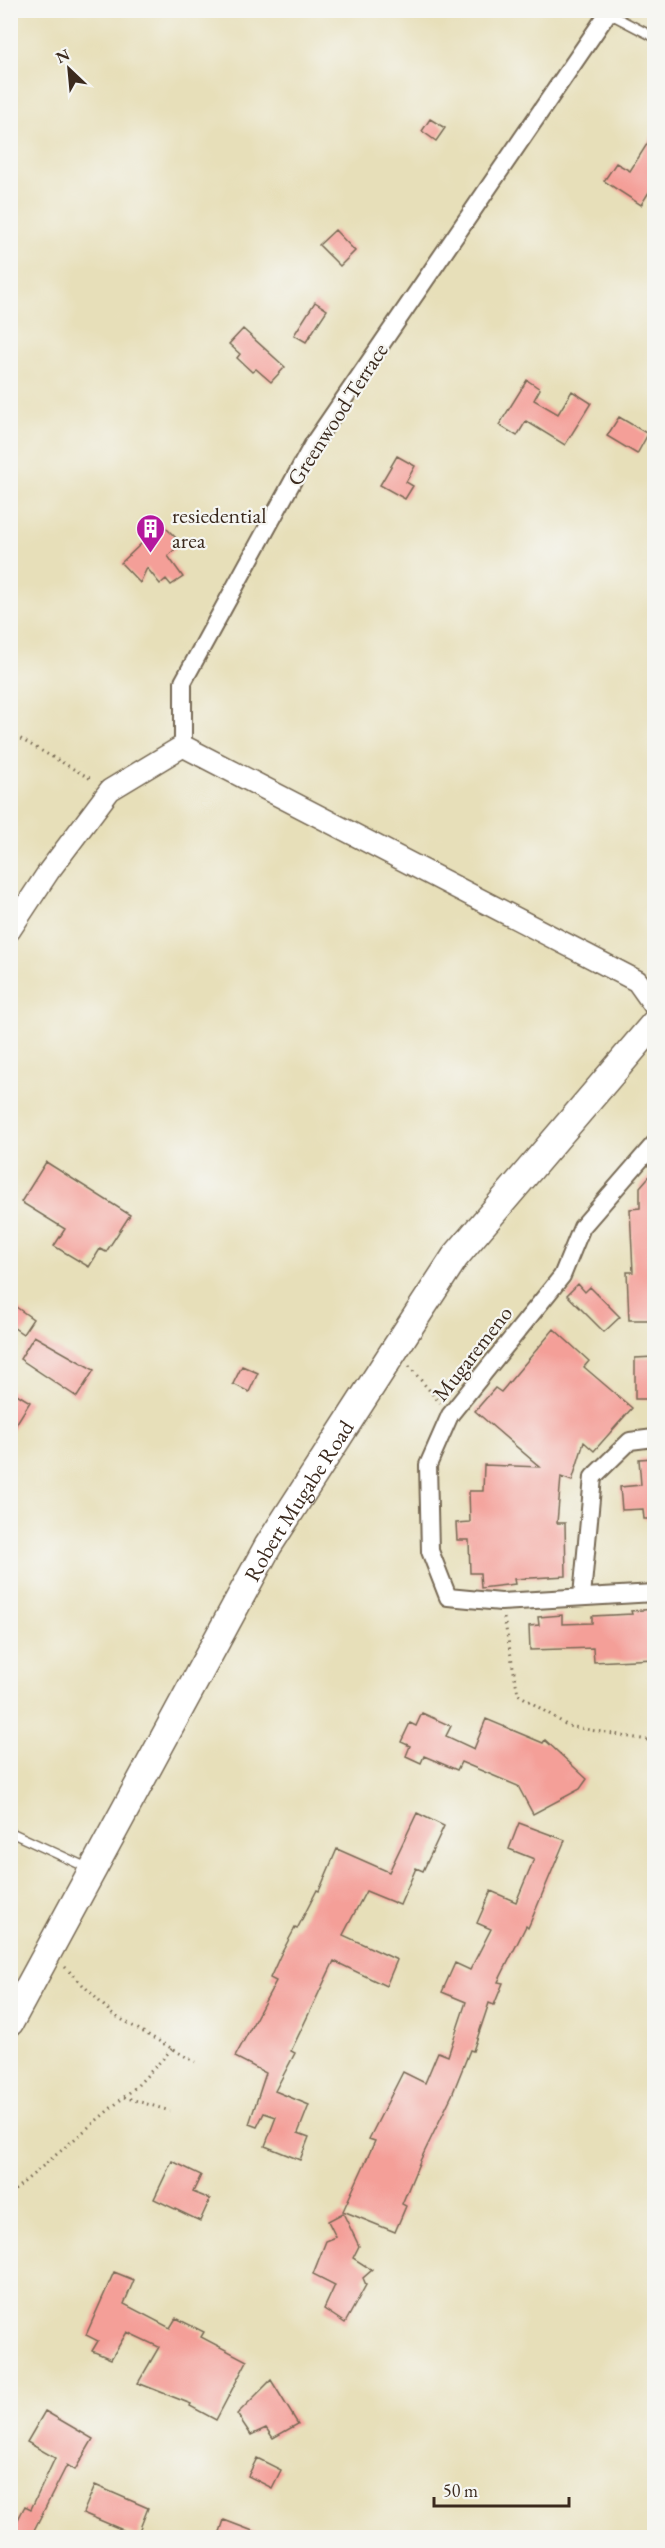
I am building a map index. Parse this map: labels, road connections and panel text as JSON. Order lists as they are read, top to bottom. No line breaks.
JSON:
{"streets":{"main road":["Robert Mugabe Road"],"street":["Greenwood Terrace","Mugaremeno"]},"places":{"building":["resiedential area"]},"scale_bar":"50 m","north":"top left"}
